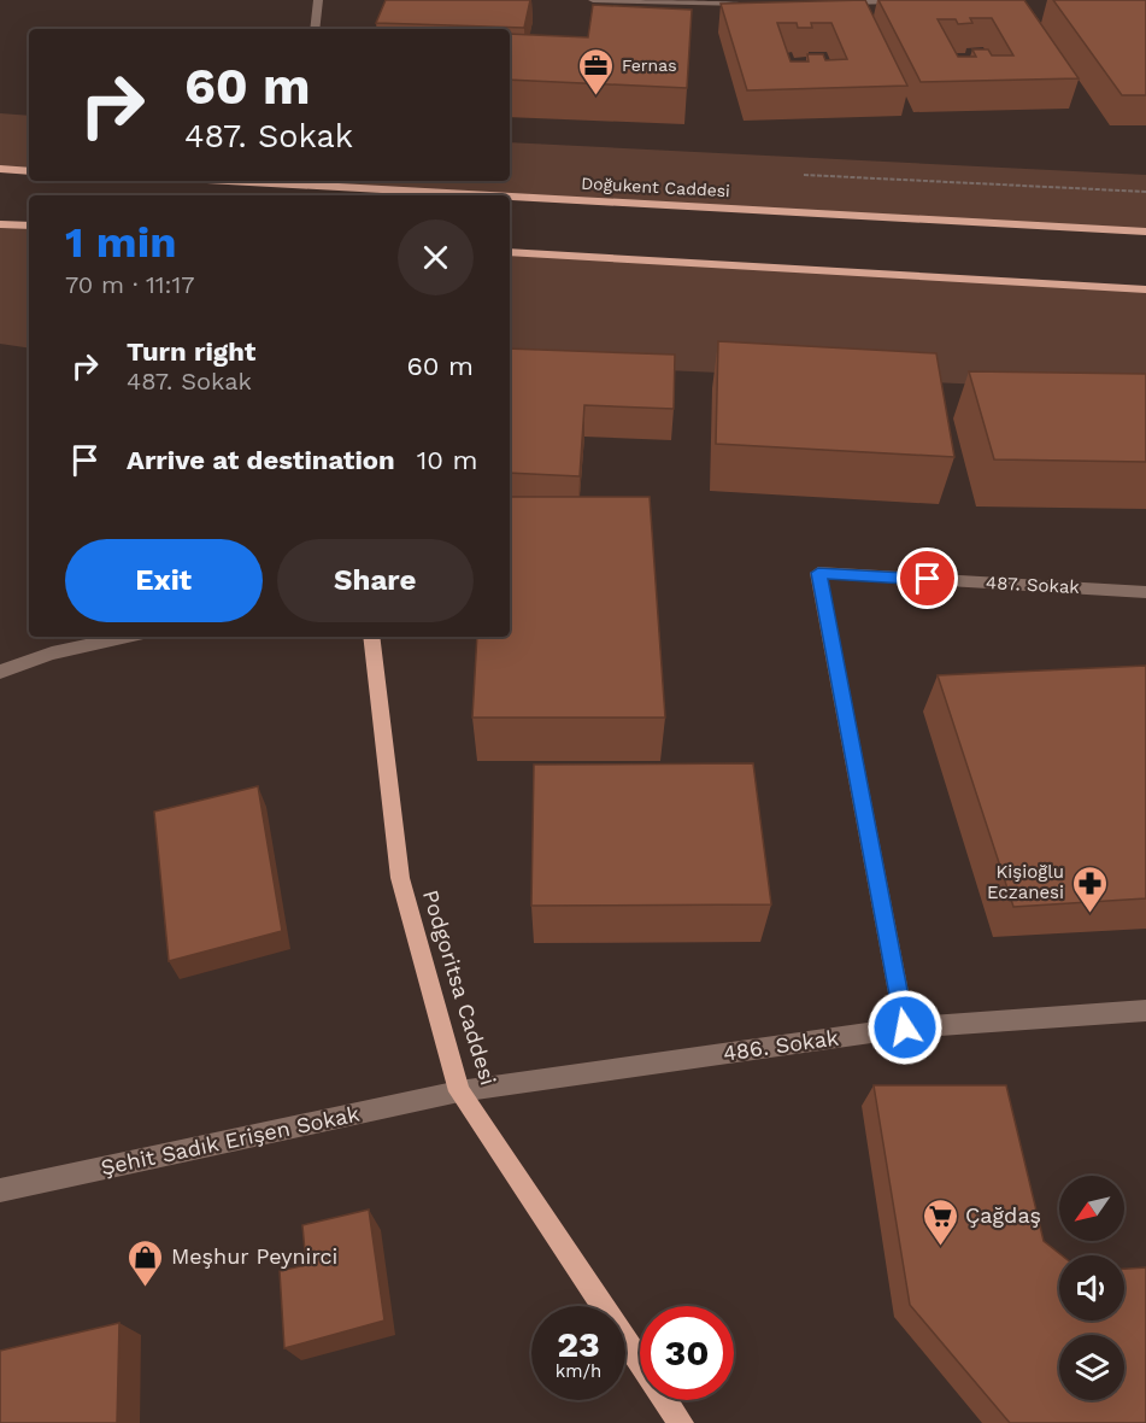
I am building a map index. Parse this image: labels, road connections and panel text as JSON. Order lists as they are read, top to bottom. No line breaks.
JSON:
{"streets":{"main road":["Doğukent Caddesi","Podgoritsa Caddesi"],"street":["487. Sokak","486. Sokak","Şehit Sadık Erişen Sokak"]},"crossings":[["487. Sokak","486. Sokak"],["Podgoritsa Caddesi","486. Sokak"],["Podgoritsa Caddesi","Şehit Sadık Erişen Sokak"],["486. Sokak","Şehit Sadık Erişen Sokak"]],"places":{"office":["Fernas"],"pharmacy":["Kişioğlu Eczanesi"],"supermarket":["Çağdaş"],"shop":["Meşhur Peynirci"]},"north":"bottom left","page":{"turn":["60 m","487. Sokak"],"heading":["1 min","70 m · 11:17"],"list":[{"name":"Turn right","note":"487. Sokak","value":"60 m"},{"name":"Arrive at destination","value":"10 m"}],"buttons":["Exit","Share"],"speed":"23 km/h","limit":"30"}}
